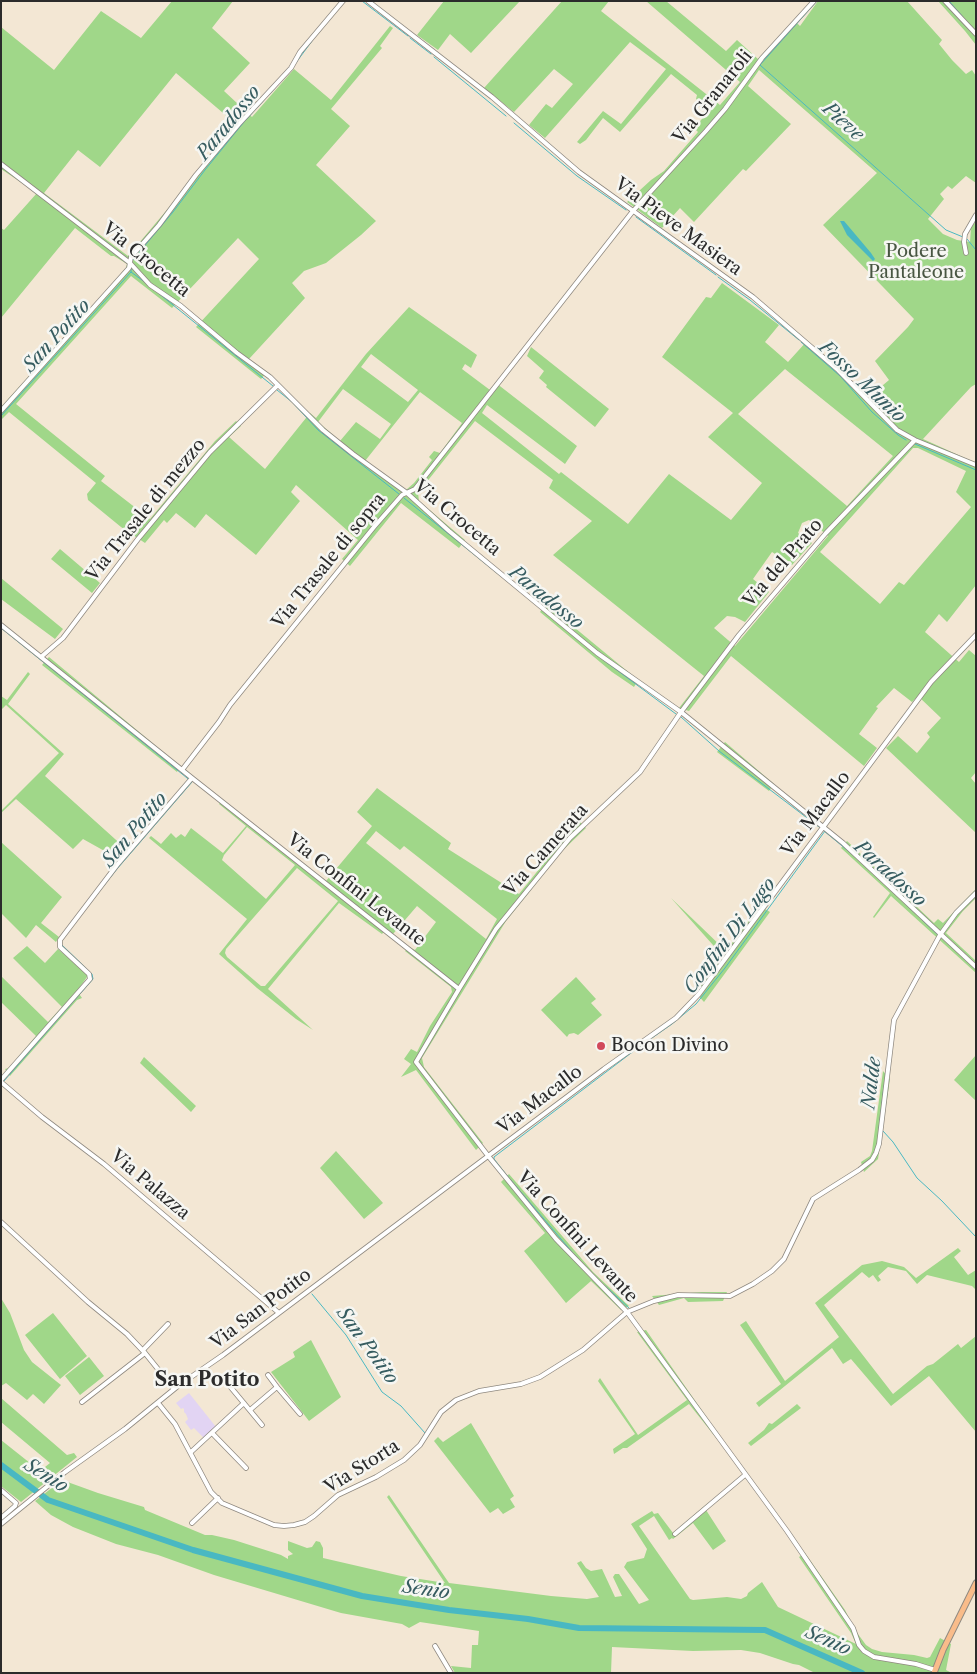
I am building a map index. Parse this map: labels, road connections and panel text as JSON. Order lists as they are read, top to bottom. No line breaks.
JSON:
{"streets":{"street":["Via Granaroli","Via Pieve Masiera","Via Crocetta","Via Trasale di mezzo","Via Trasale di sopra","Via del Prato","Via Macallo","Via Camerata","Via Confini Levante","Via Palazza","Via San Potito","Via Storta"]},"crossings":[["Via Granaroli","Via Pieve Masiera"],["Via Granaroli","Via Trasale di sopra"],["Via Pieve Masiera","Via Trasale di sopra"],["Via Pieve Masiera","Via del Prato"],["Via Crocetta","Via Trasale di mezzo"],["Via Crocetta","Via Trasale di sopra"],["Via Crocetta","Via del Prato"],["Via Crocetta","Via Macallo"],["Via Crocetta","Via Camerata"],["Via Trasale di mezzo","Via Confini Levante"],["Via Trasale di sopra","Via Confini Levante"],["Via del Prato","Via Camerata"],["Via Macallo","Via Confini Levante"],["Via Macallo","Via San Potito"],["Via Camerata","Via Confini Levante"],["Via Confini Levante","Via San Potito"],["Via Confini Levante","Via Storta"],["Via Palazza","Via San Potito"],["Via San Potito","Via Storta"]],"districts":["San Potito"],"water":["Pieve","Paradosso","San Potito","Fosso Munio","Confini Di Lugo","Nalde","Senio"],"parks":["Podere Pantaleone"],"places":["Bocon Divino"]}
